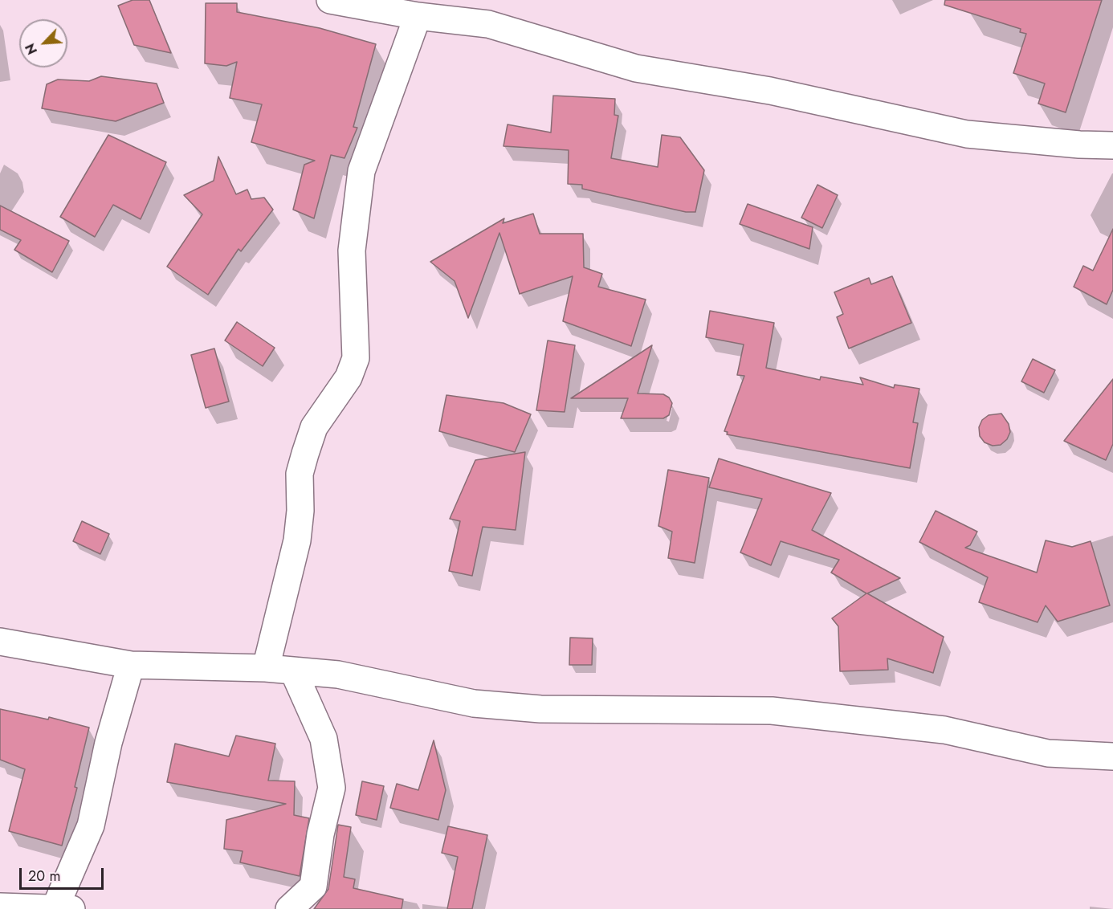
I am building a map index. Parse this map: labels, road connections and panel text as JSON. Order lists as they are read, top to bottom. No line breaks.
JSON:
{"scale_bar":"20 m","north":"bottom left"}
